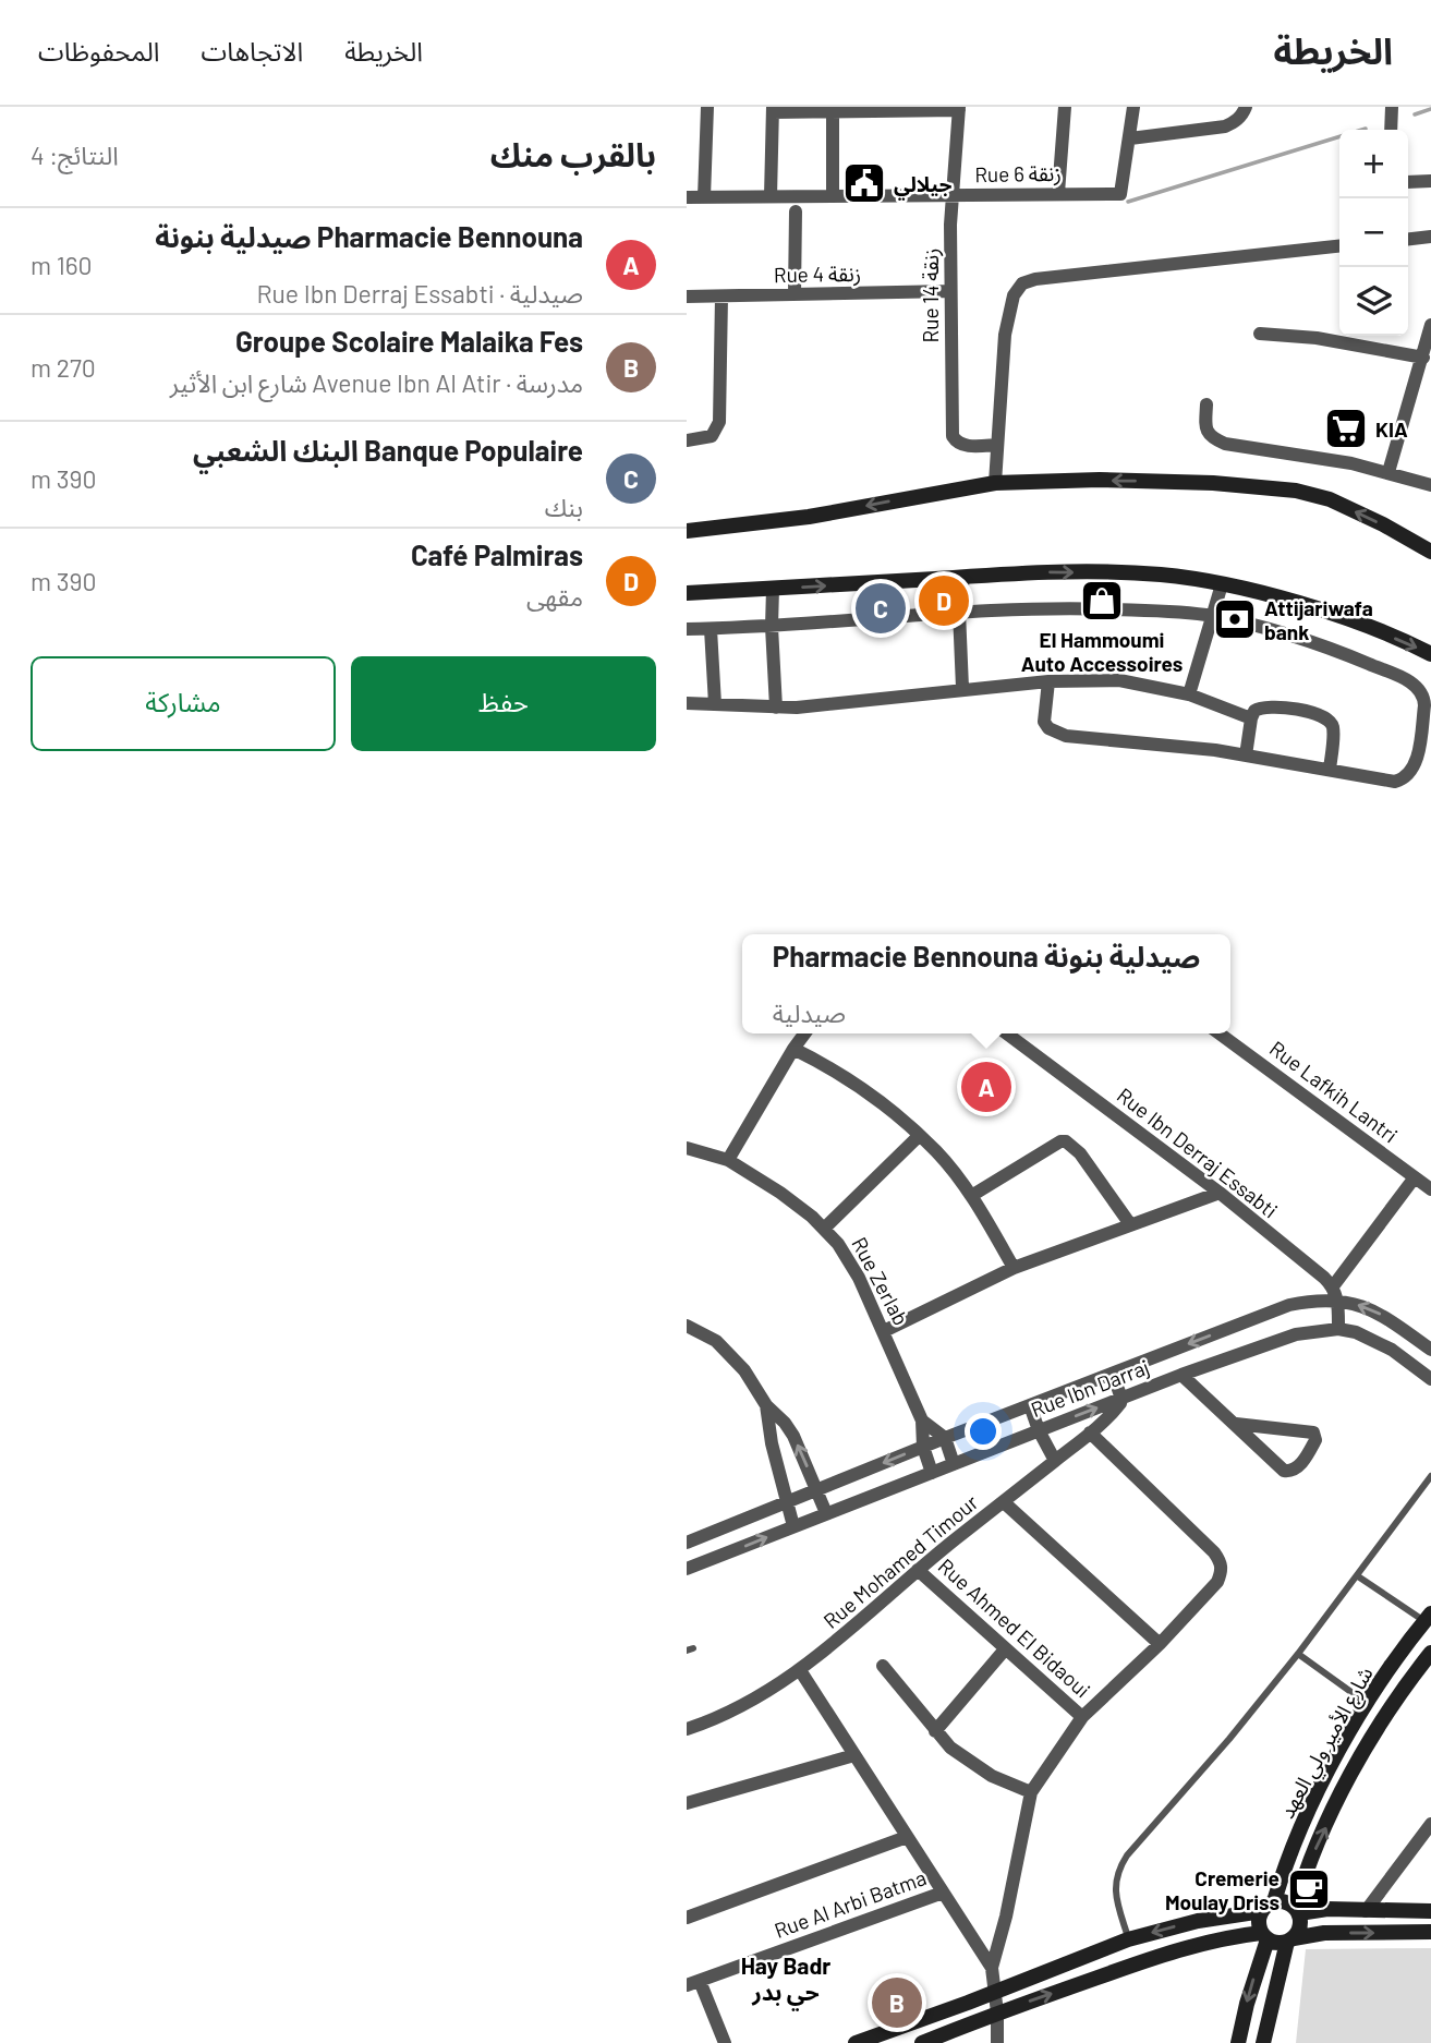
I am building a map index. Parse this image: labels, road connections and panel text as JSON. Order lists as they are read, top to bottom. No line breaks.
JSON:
{"streets":{"main road":["شارع الأمير ولي العهد"],"street":["Rue 6 زنقة","Rue 4 زنقة","Rue 14 زنقة","Rue Lafkih Lantri","Rue Ibn Derraj Essabti","Rue ZerIab","Rue Ibn Darraj","Rue Mohamed Timour","Rue Ahmed El Bidaoui","Rue Al Arbi Batma"]},"crossings":[["Rue 6 زنقة","Rue 14 زنقة"],["Rue 4 زنقة","Rue 14 زنقة"],["Rue Ibn Derraj Essabti","Rue Ibn Darraj"],["Rue ZerIab","Rue Ibn Darraj"],["Rue Ibn Darraj","Rue Mohamed Timour"],["Rue Mohamed Timour","Rue Ahmed El Bidaoui"]],"districts":["Hay Badr حي بدر"],"places":{"public building":["جيلالي"],"supermarket":["KIA"],"shop":["El Hammoumi Auto Accessoires"],"bank":["Attijariwafa bank"],"cafe":["Cremerie Moulay Driss"]},"page":{"header":"الخريطة","nav":["الخريطة","الاتجاهات","المحفوظات"],"heading":["بالقرب منك","النتائج: 4"],"map_buttons":["+","−"],"list":[{"mark":"A","name":"Pharmacie Bennouna صيدلية بنونة","note":"صيدلية · Rue Ibn Derraj Essabti","value":"160 m"},{"mark":"B","name":"Groupe Scolaire Malaika Fes","note":"مدرسة · Avenue Ibn Al Atir شارع ابن الأثير","value":"270 m"},{"mark":"C","name":"Banque Populaire البنك الشعبي","note":"بنك","value":"390 m"},{"mark":"D","name":"Café Palmiras","note":"مقهى","value":"390 m"}],"pins":["D","C","A","B"],"buttons":["حفظ","مشاركة"],"popup":["Pharmacie Bennouna صيدلية بنونة","صيدلية"]}}
